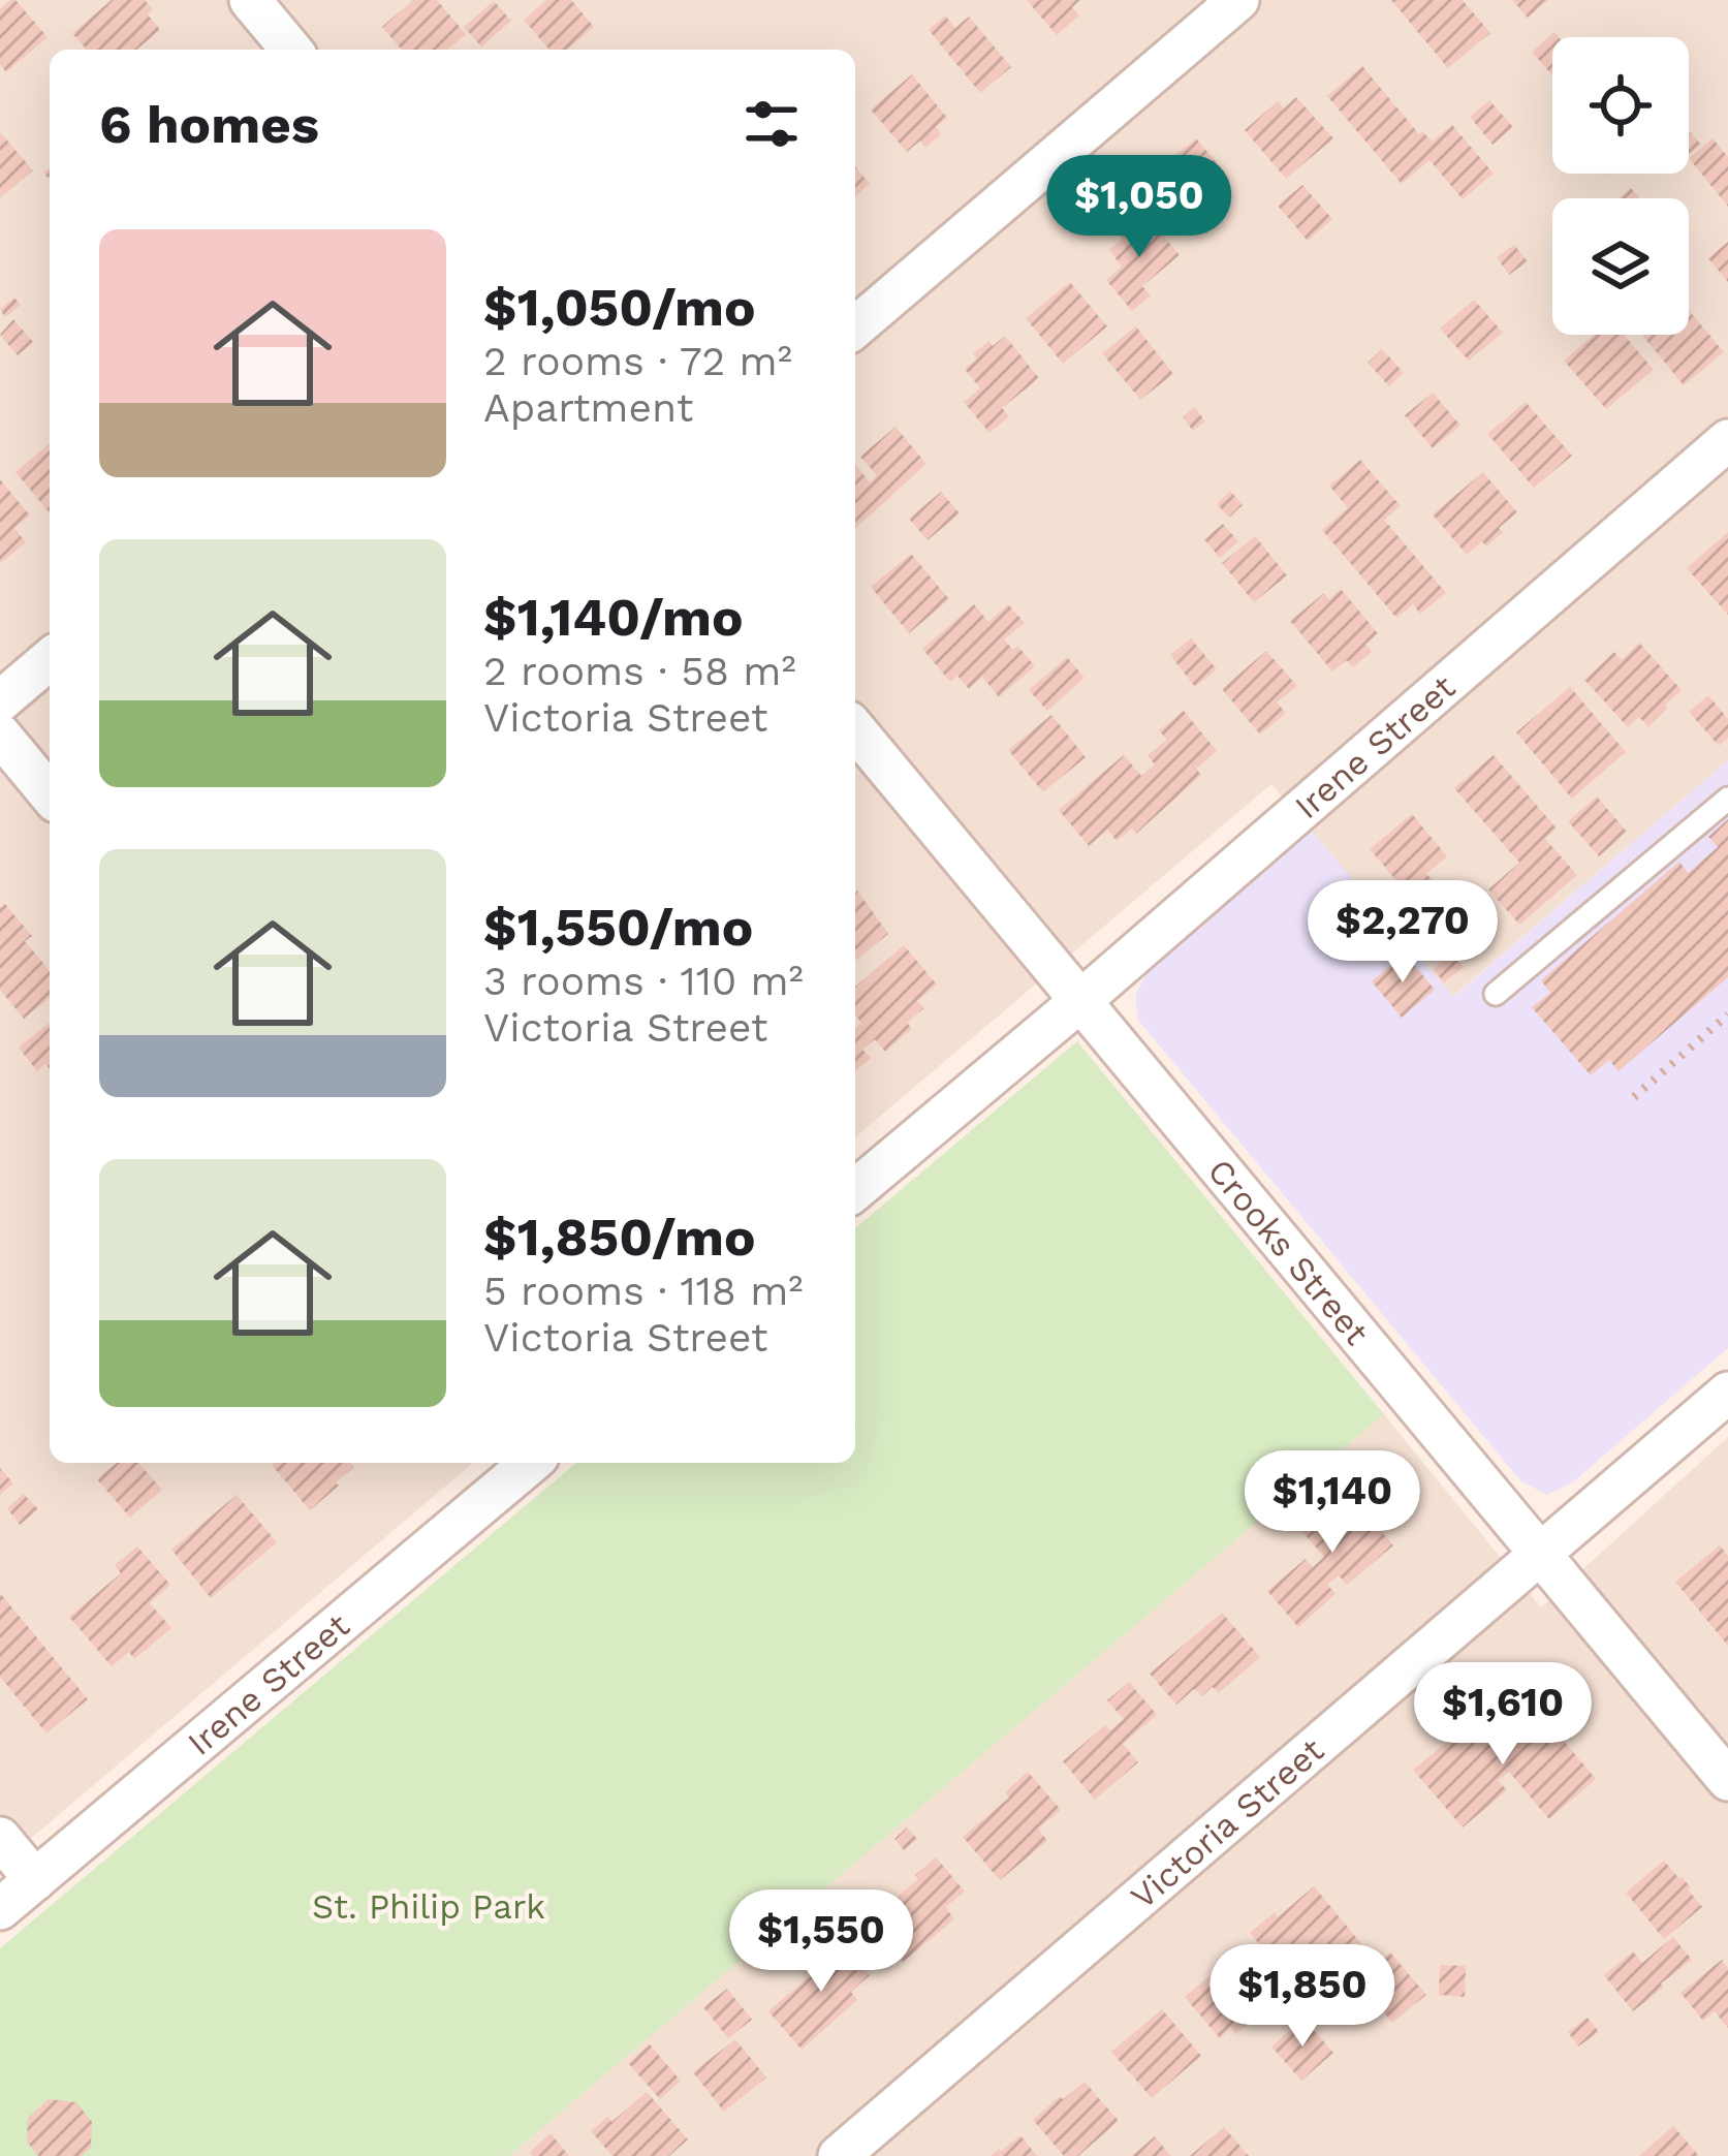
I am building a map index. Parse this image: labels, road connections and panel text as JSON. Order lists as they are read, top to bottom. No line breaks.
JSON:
{"streets":{"street":["Irene Street","Crooks Street","Victoria Street"]},"crossings":[["Irene Street","Crooks Street"],["Crooks Street","Victoria Street"]],"parks":["St. Philip Park"],"page":{"heading":"6 homes","price":["$1,050","$2,270","$1,140","$1,610","$1,550","$1,850"],"list":[{"name":"$1,050/mo","note":"2 rooms · 72 m² · Apartment"},{"name":"$1,140/mo","note":"2 rooms · 58 m² · Victoria Street"},{"name":"$1,550/mo","note":"3 rooms · 110 m² · Victoria Street"},{"name":"$1,850/mo","note":"5 rooms · 118 m² · Victoria Street"}]}}
